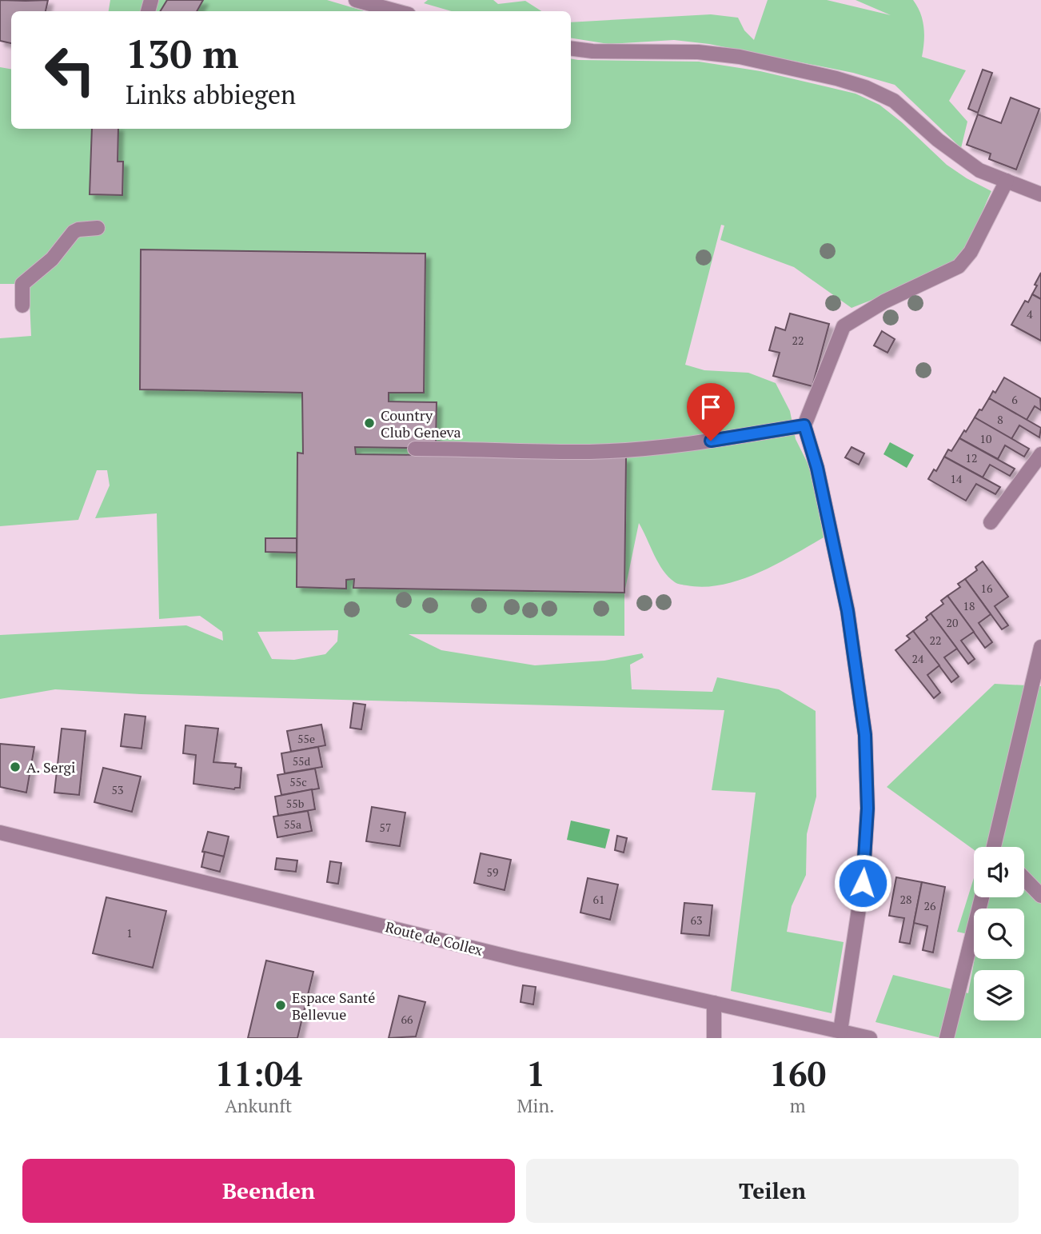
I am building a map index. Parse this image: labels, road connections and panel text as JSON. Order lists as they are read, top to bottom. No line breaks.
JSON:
{"streets":{"street":["Route de Collex"]},"places":["Country Club Geneva","A. Sergi","Espace Santé Bellevue"],"house_numbers":["4","22","6","8","10","12","14","16","18","20","22","24","55e","55d","55c","53","55b","55a","57","59","61","28","26","63","1","66"],"page":{"turn":["130 m","Links abbiegen"],"eta":["11:04","Ankunft","1","Min.","160","m"],"buttons":["Beenden","Teilen"]}}
